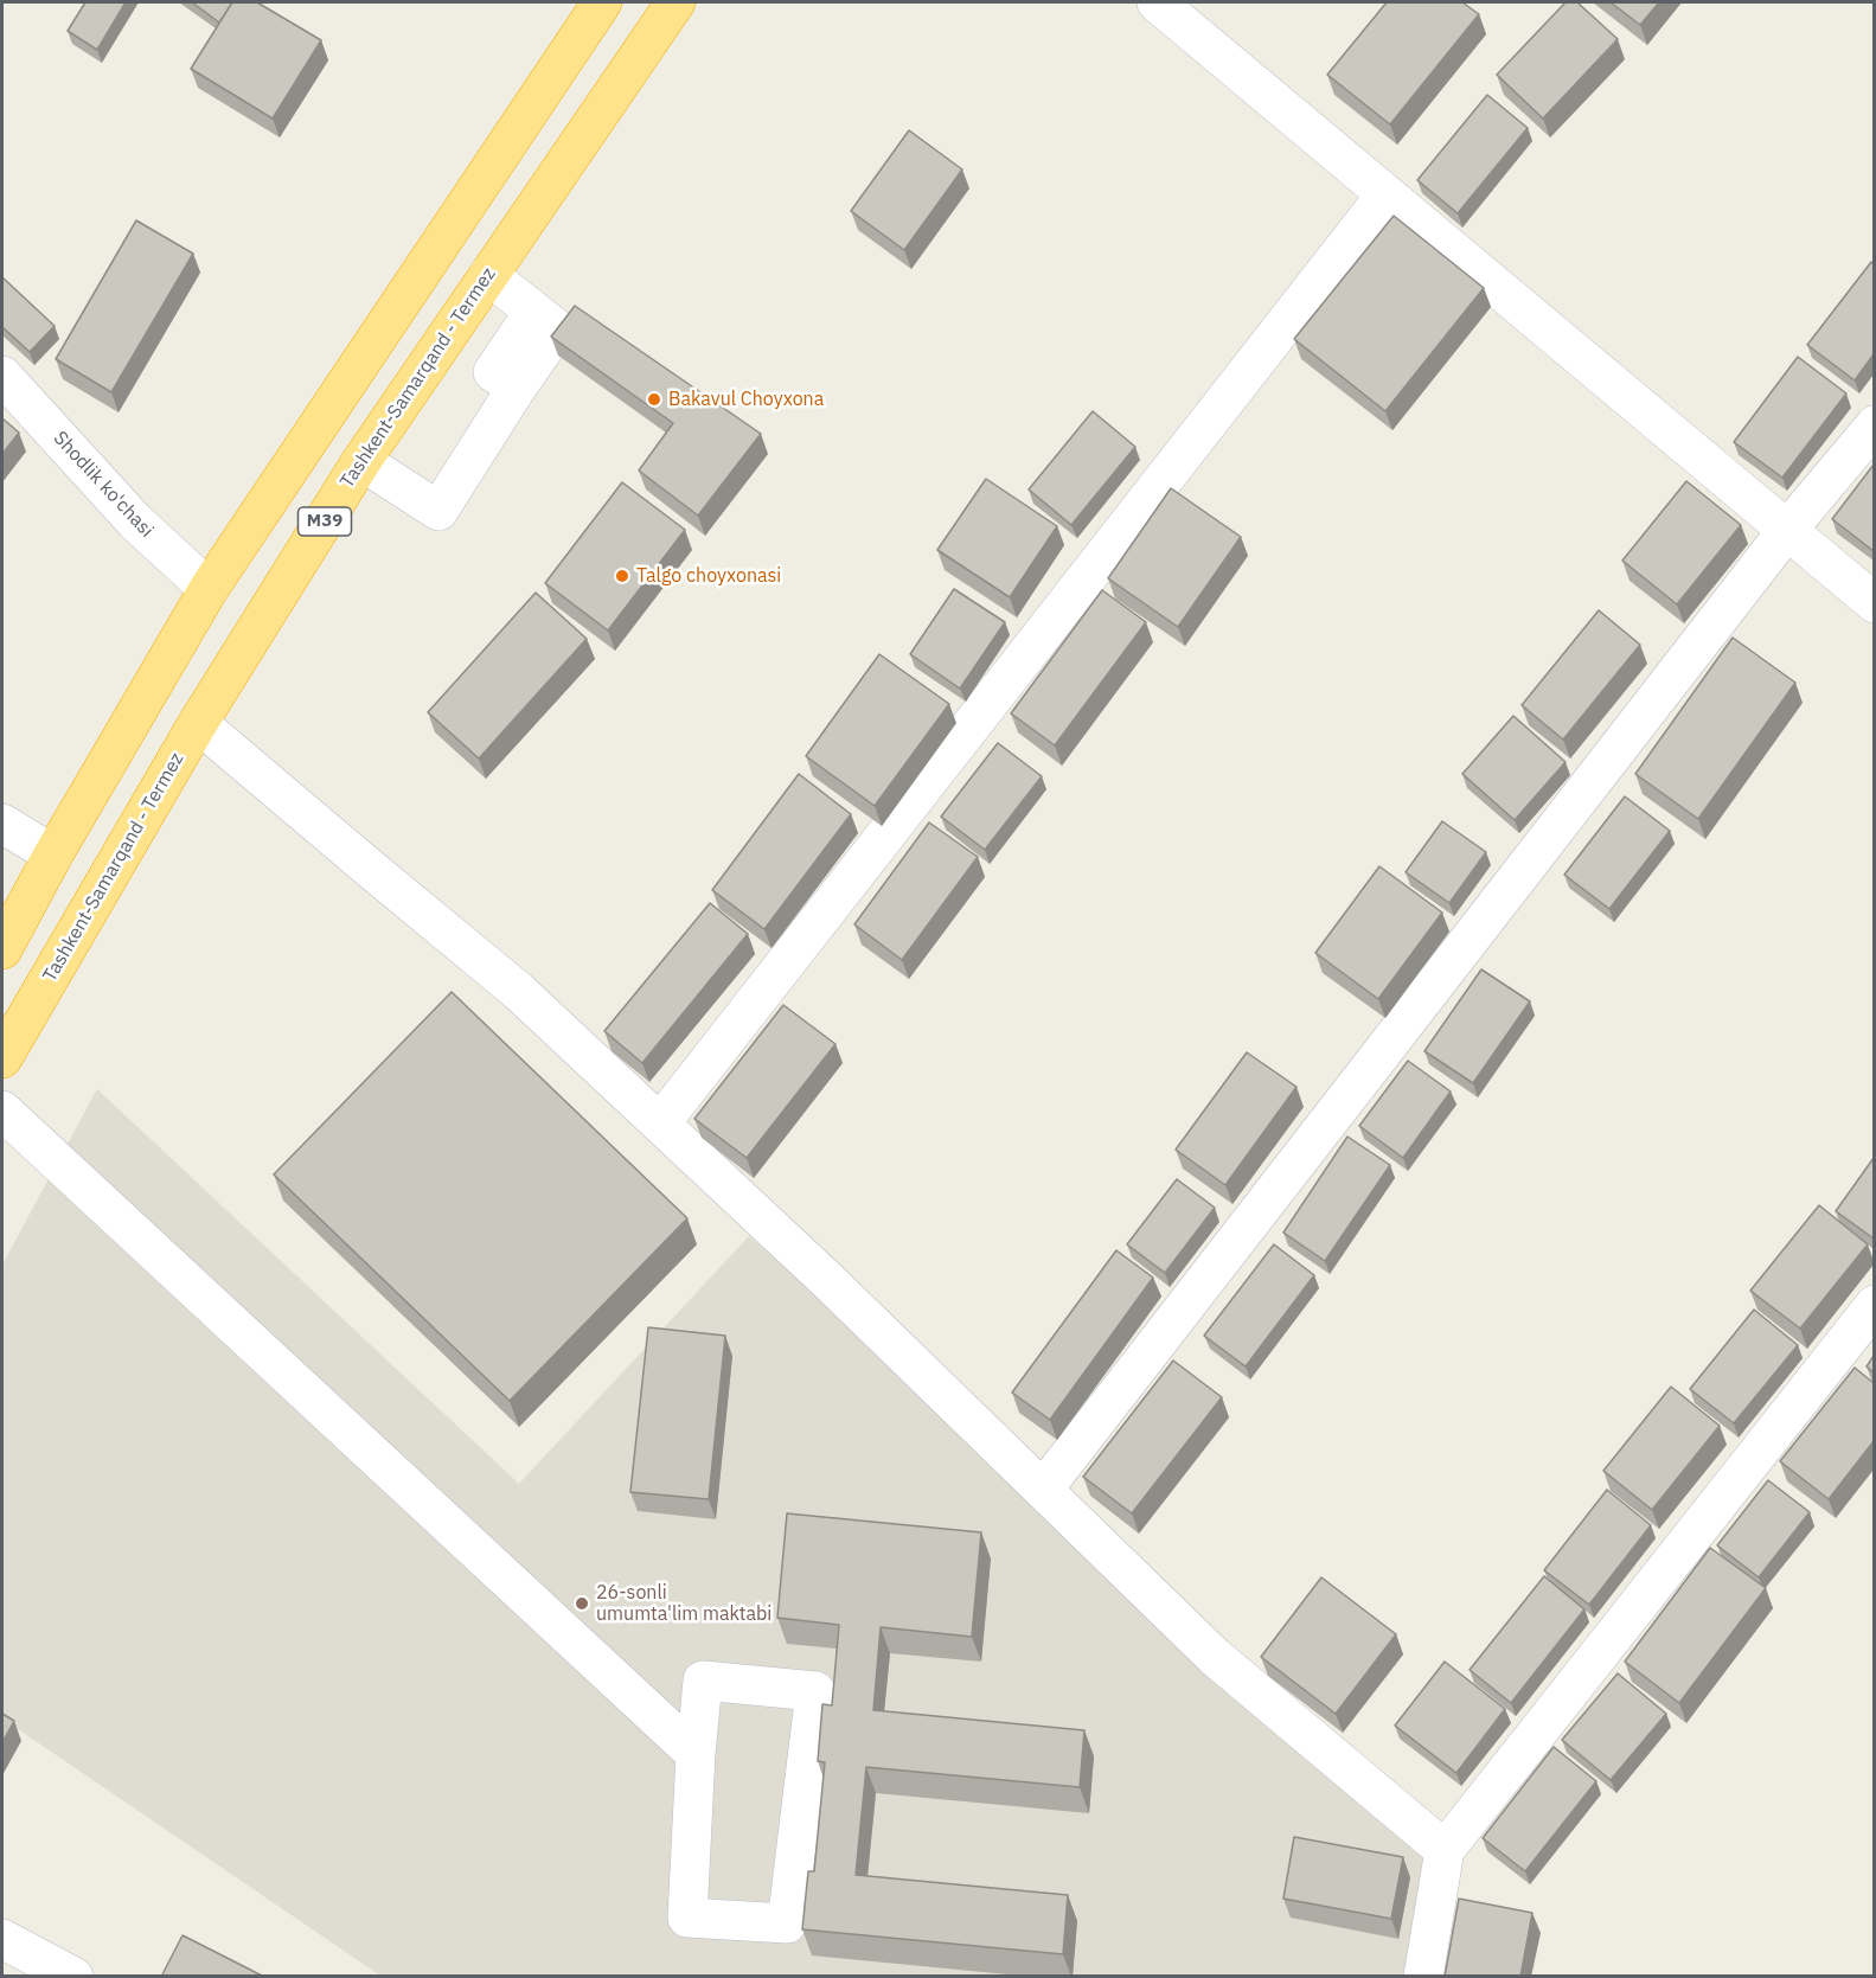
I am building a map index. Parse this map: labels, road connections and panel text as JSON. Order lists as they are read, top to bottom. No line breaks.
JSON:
{"streets":{"highway":["Tashkent-Samarqand - Termez","M39"],"street":["Shodlik ko'chasi"]},"crossings":[["Shodlik ko'chasi","M39"]],"places":["Bakavul Choyxona","Talgo choyxonasi","26-sonli umumta'lim maktabi"]}
